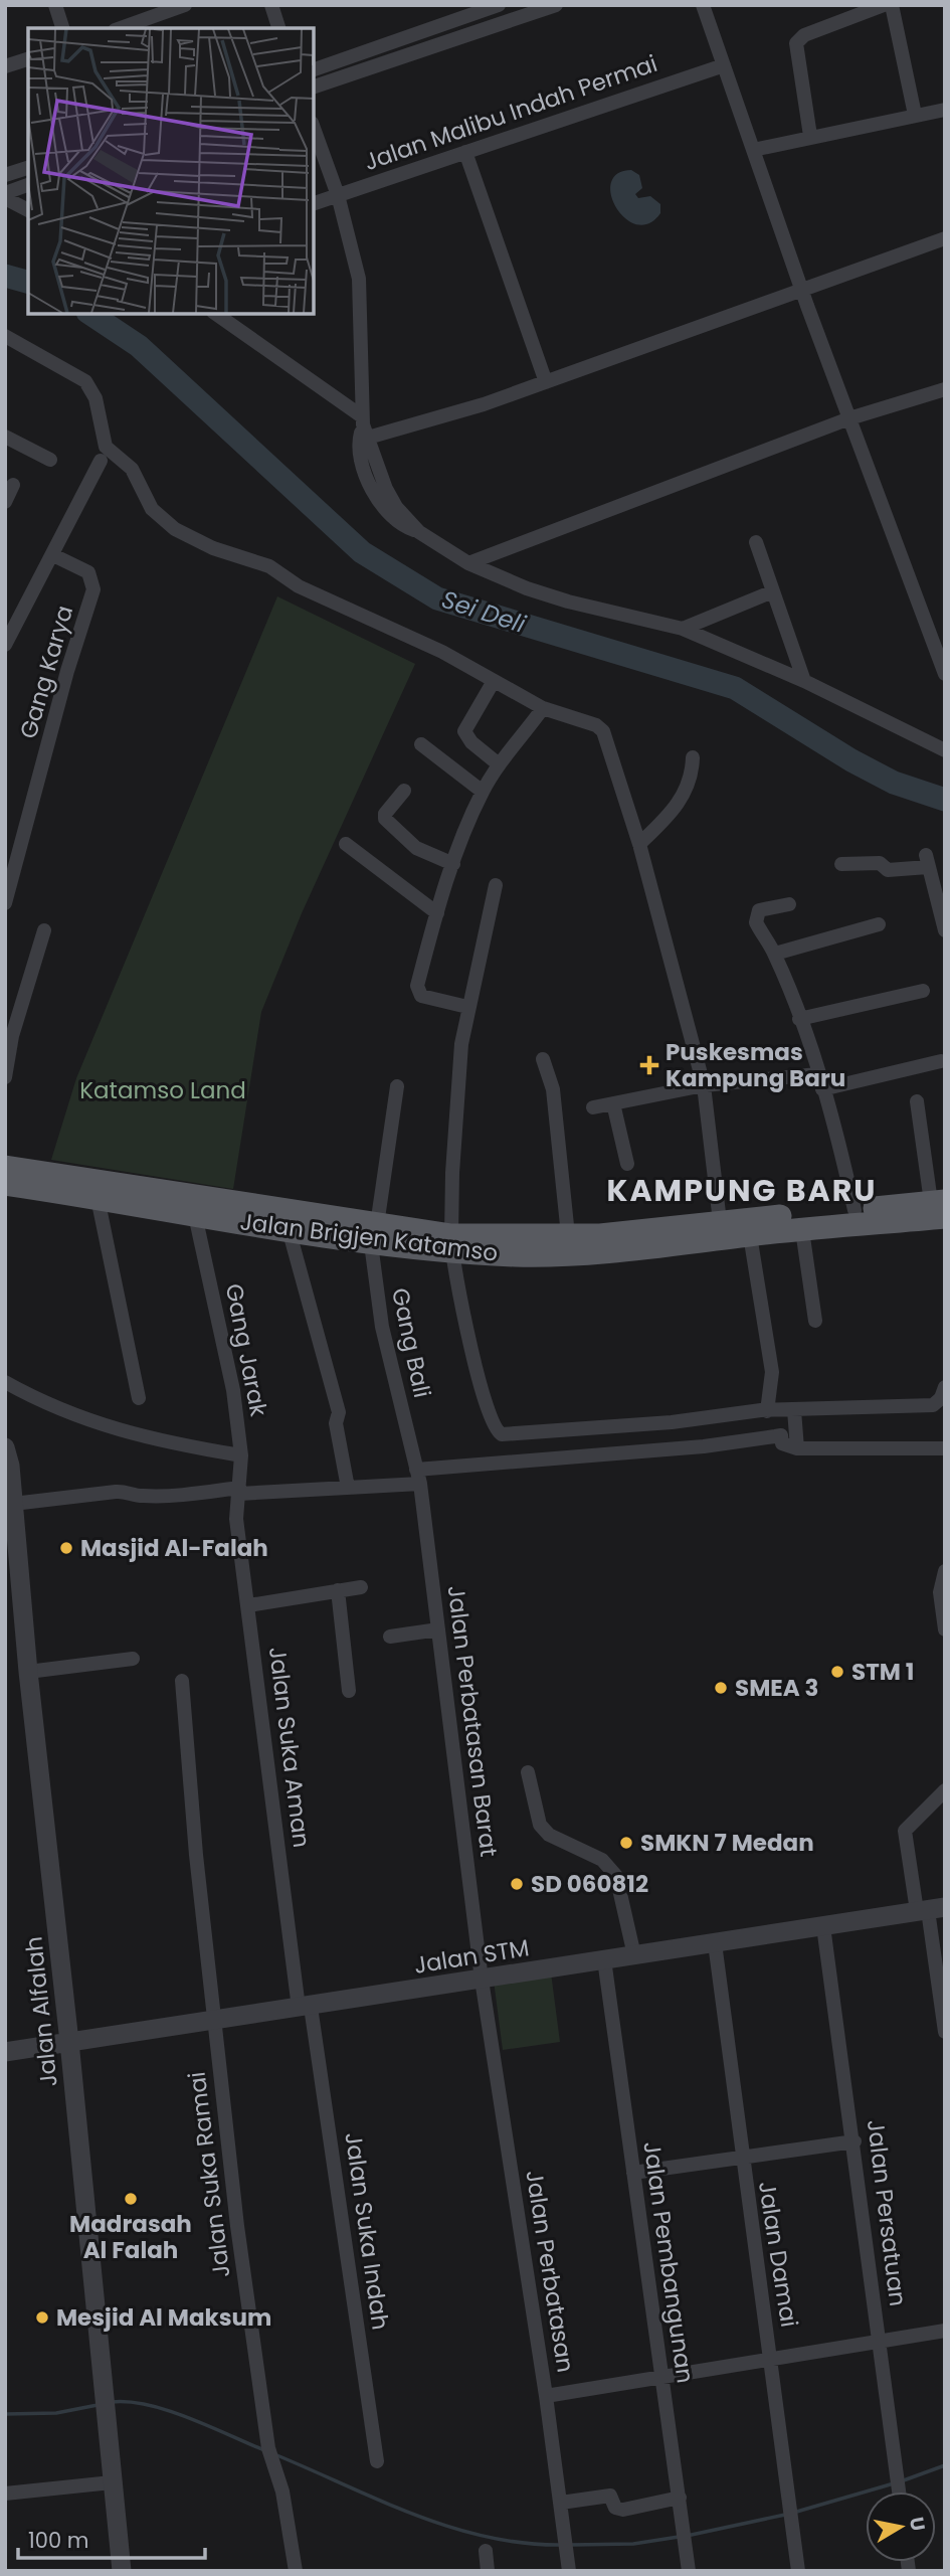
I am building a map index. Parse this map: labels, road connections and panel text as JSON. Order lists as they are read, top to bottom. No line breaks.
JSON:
{"streets":{"main road":["Jalan Brigjen Katamso"],"street":["Jalan Malibu Indah Permai","Gang Karya","Gang Bali","Gang Jarak","Jalan Perbatasan Barat","Jalan Suka Aman","Jalan STM","Jalan Alfalah","Jalan Suka Ramai","Jalan Persatuan","Jalan Suka Indah","Jalan Damai","Jalan Pembangunan","Jalan Perbatasan"]},"crossings":[["Jalan Brigjen Katamso","Gang Bali"],["Jalan Brigjen Katamso","Gang Jarak"],["Gang Bali","Jalan Perbatasan Barat"],["Gang Jarak","Jalan Suka Aman"],["Jalan Perbatasan Barat","Jalan STM"],["Jalan Perbatasan Barat","Jalan Perbatasan"],["Jalan Suka Aman","Jalan STM"],["Jalan Suka Aman","Jalan Suka Indah"],["Jalan STM","Jalan Alfalah"],["Jalan STM","Jalan Suka Ramai"],["Jalan STM","Jalan Persatuan"],["Jalan STM","Jalan Suka Indah"],["Jalan STM","Jalan Damai"],["Jalan STM","Jalan Pembangunan"],["Jalan STM","Jalan Perbatasan"]],"districts":["KAMPUNG BARU"],"water":["Sei Deli"],"parks":["Katamso Land"],"places":{"health":["Puskesmas Kampung Baru"],"other":["Masjid Al-Falah","STM 1","SMEA 3","SMKN 7 Medan","SD 060812","Madrasah Al Falah","Mesjid Al Maksum"]},"scale_bar":"100 m","north":"right"}
